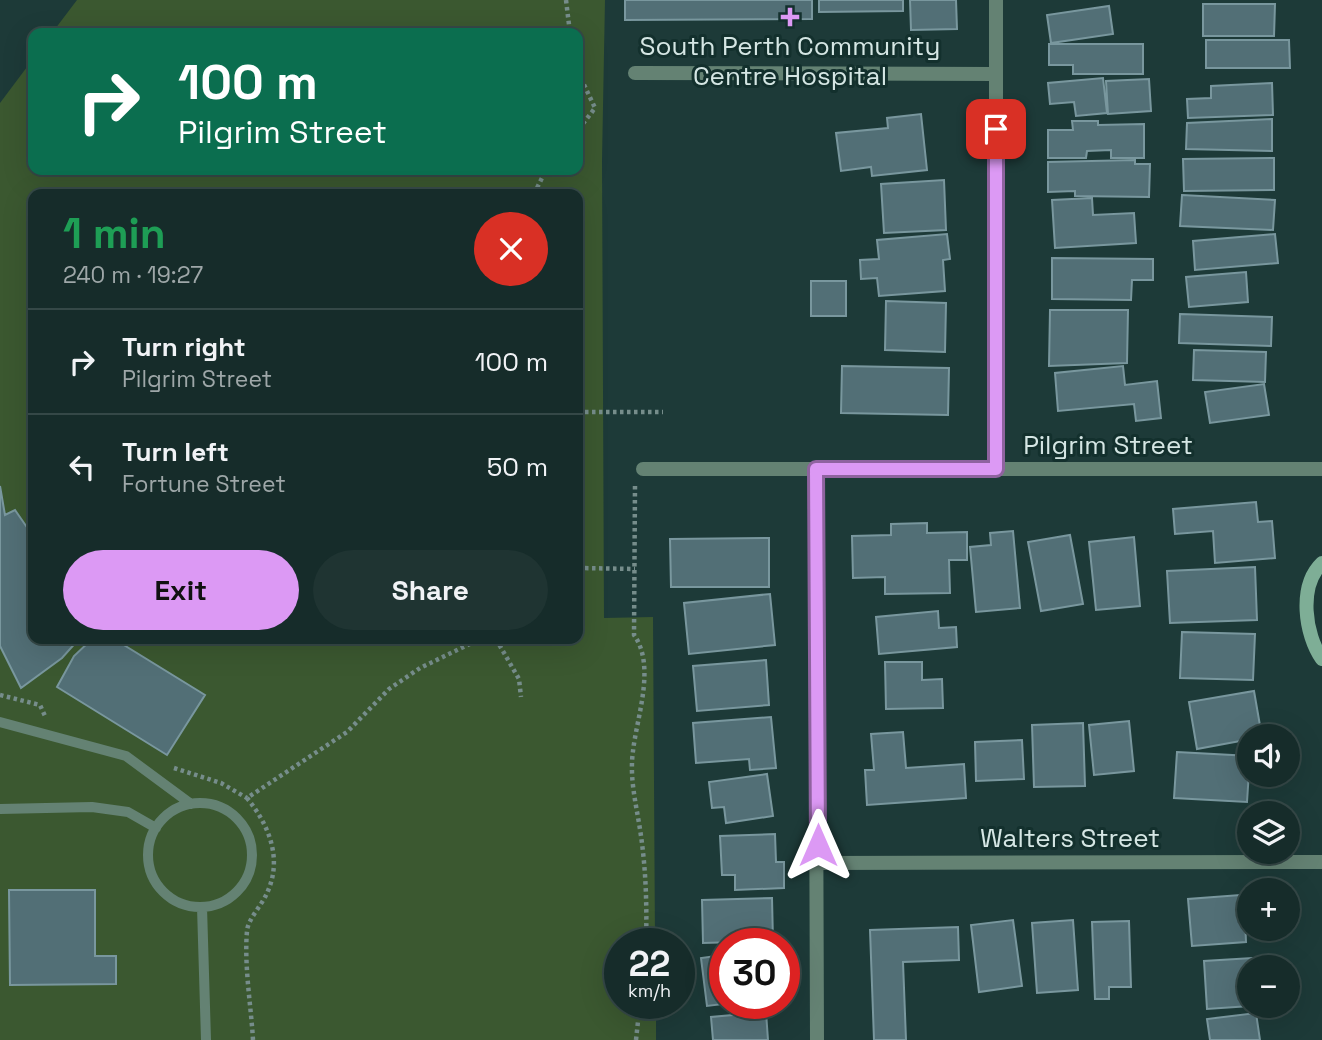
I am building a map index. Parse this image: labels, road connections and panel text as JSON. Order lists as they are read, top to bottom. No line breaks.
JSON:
{"streets":{"street":["Pilgrim Street","Walters Street"]},"places":{"health":["South Perth Community Centre Hospital"]},"page":{"turn":["100 m","Pilgrim Street"],"heading":["1 min","240 m · 19:27"],"list":[{"name":"Turn right","note":"Pilgrim Street","value":"100 m"},{"name":"Turn left","note":"Fortune Street","value":"50 m"}],"buttons":["Exit","Share"],"map_buttons":["+","−"],"speed":"22 km/h","limit":"30"}}
